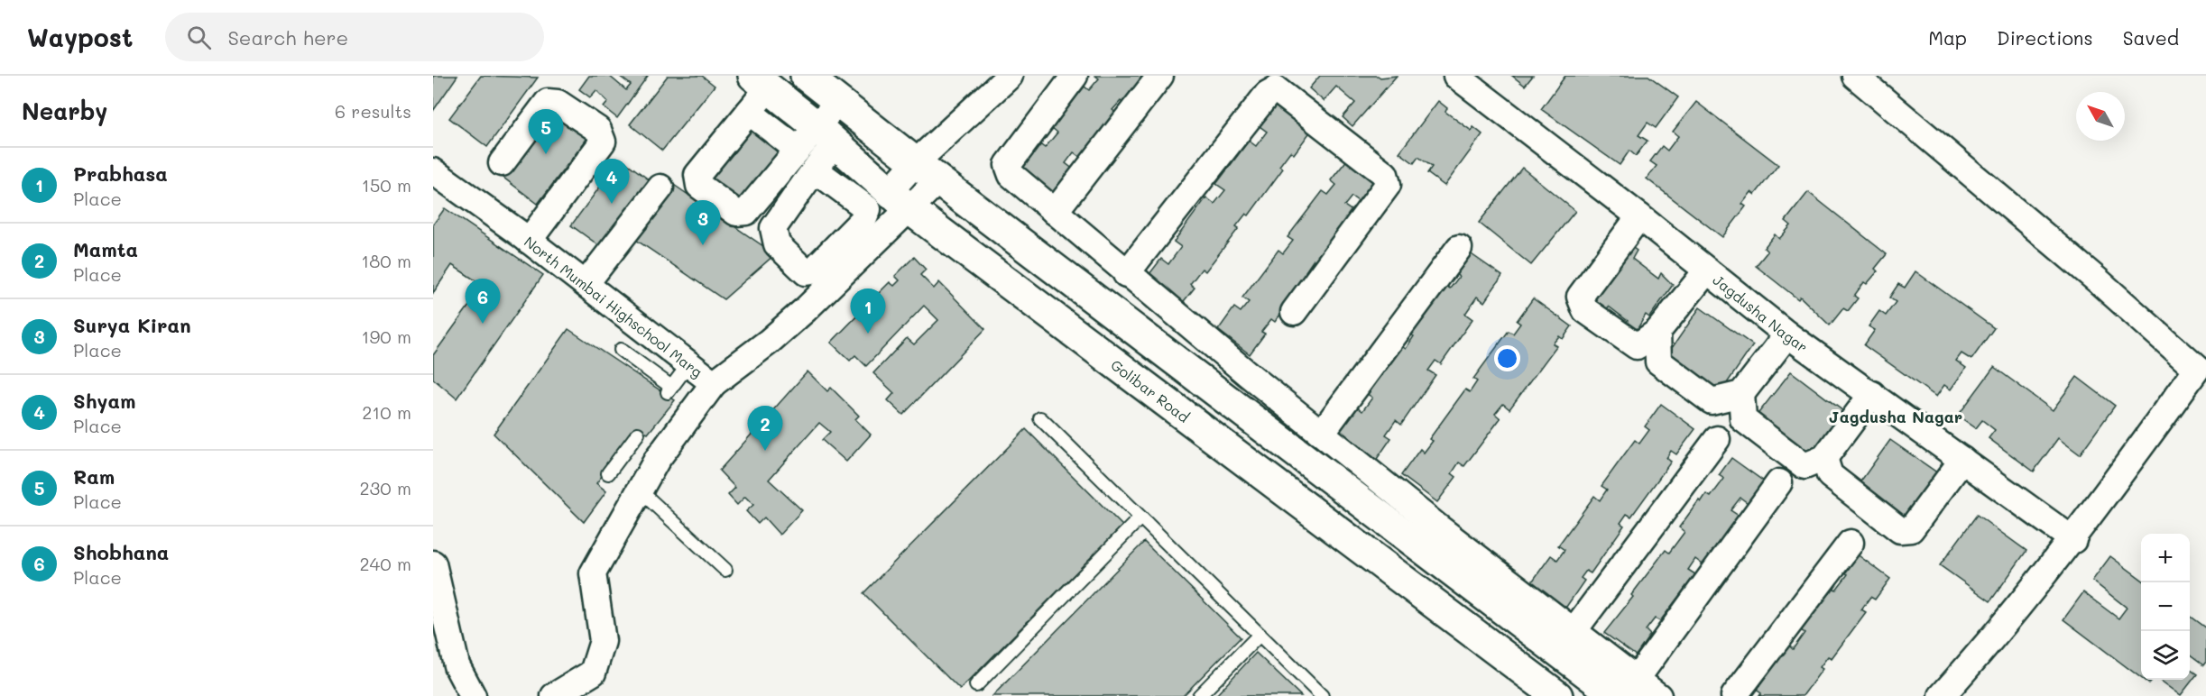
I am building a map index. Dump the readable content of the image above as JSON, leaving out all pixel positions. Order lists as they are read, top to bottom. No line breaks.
{"streets":{"street":["North Mumbai Highschool Marg","Jagdusha Nagar","Golibar Road"]},"crossings":[["North Mumbai Highschool Marg","Golibar Road"]],"districts":["Jagdusha Nagar"],"north":"top left","page":{"header":"Waypost","search":"Search here","nav":["Map","Directions","Saved"],"heading":["Nearby","6 results"],"pins":["5","4","3","6","1","2"],"list":[{"mark":"1","name":"Prabhasa","note":"Place","value":"150 m"},{"mark":"2","name":"Mamta","note":"Place","value":"180 m"},{"mark":"3","name":"Surya Kiran","note":"Place","value":"190 m"},{"mark":"4","name":"Shyam","note":"Place","value":"210 m"},{"mark":"5","name":"Ram","note":"Place","value":"230 m"},{"mark":"6","name":"Shobhana","note":"Place","value":"240 m"}],"map_buttons":["+","−"]}}
